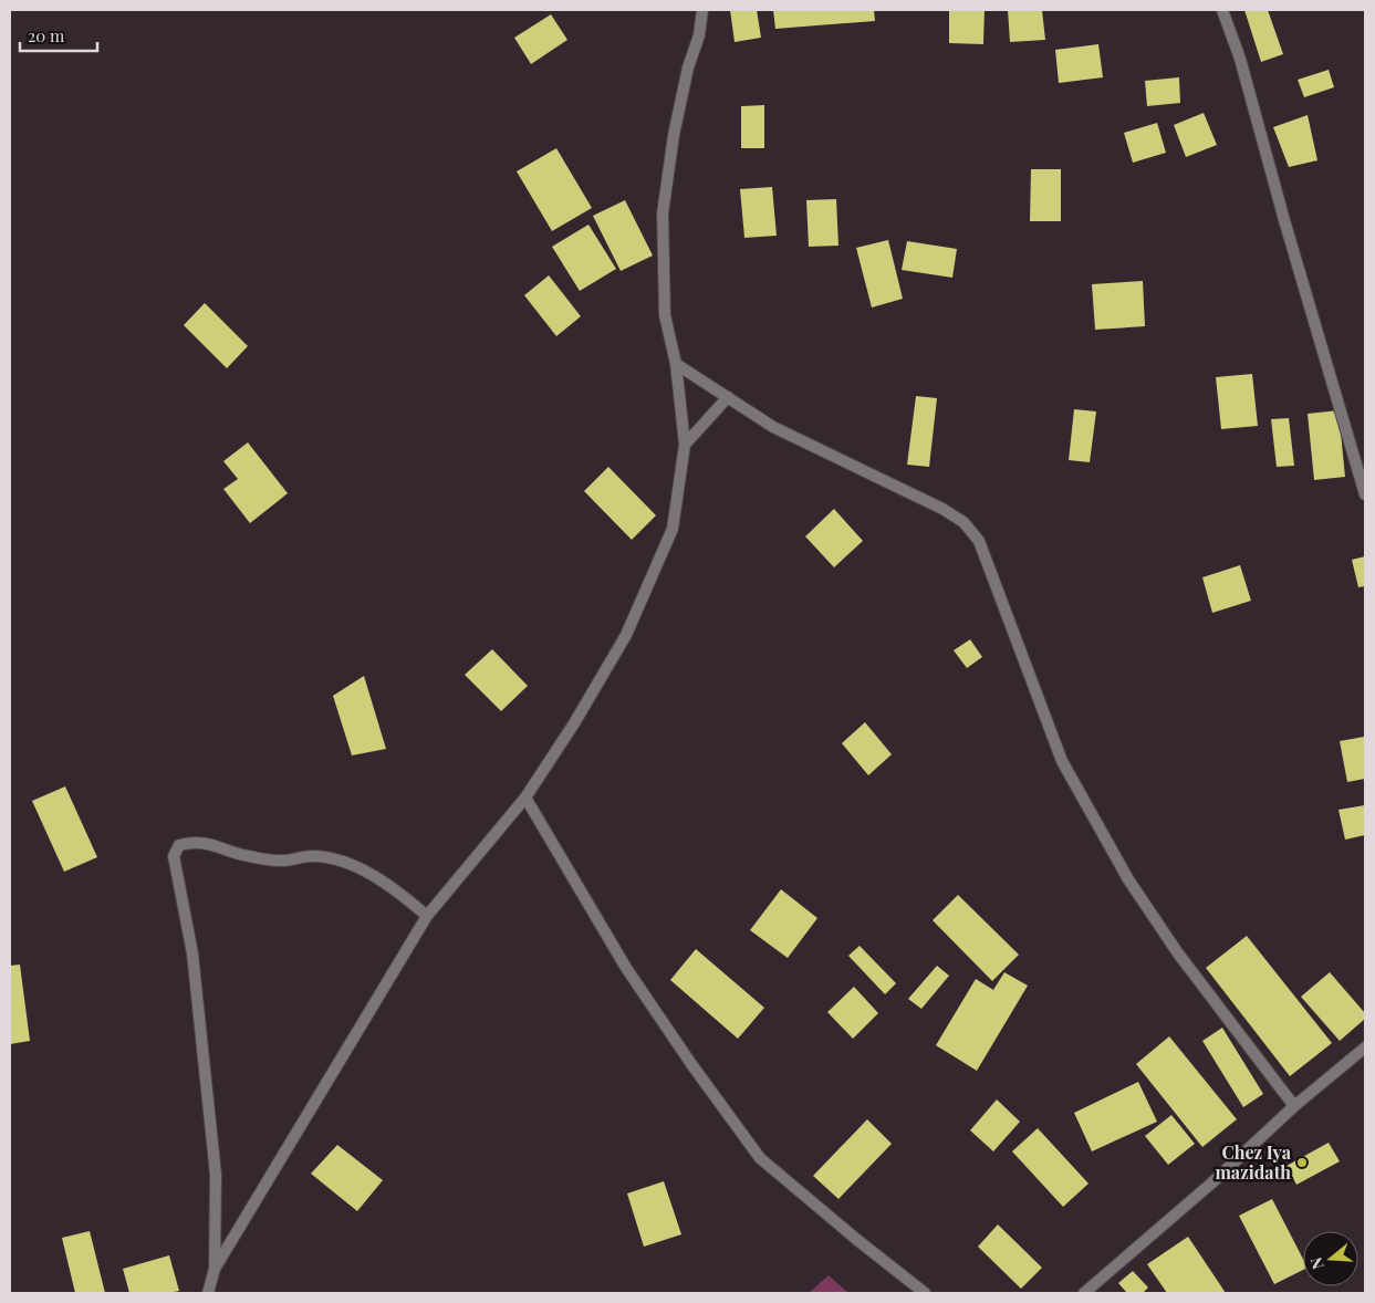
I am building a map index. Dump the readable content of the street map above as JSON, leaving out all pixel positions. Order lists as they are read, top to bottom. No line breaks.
{"places":["Chez Iya mazidath"],"scale_bar":"20 m","north":"left"}
